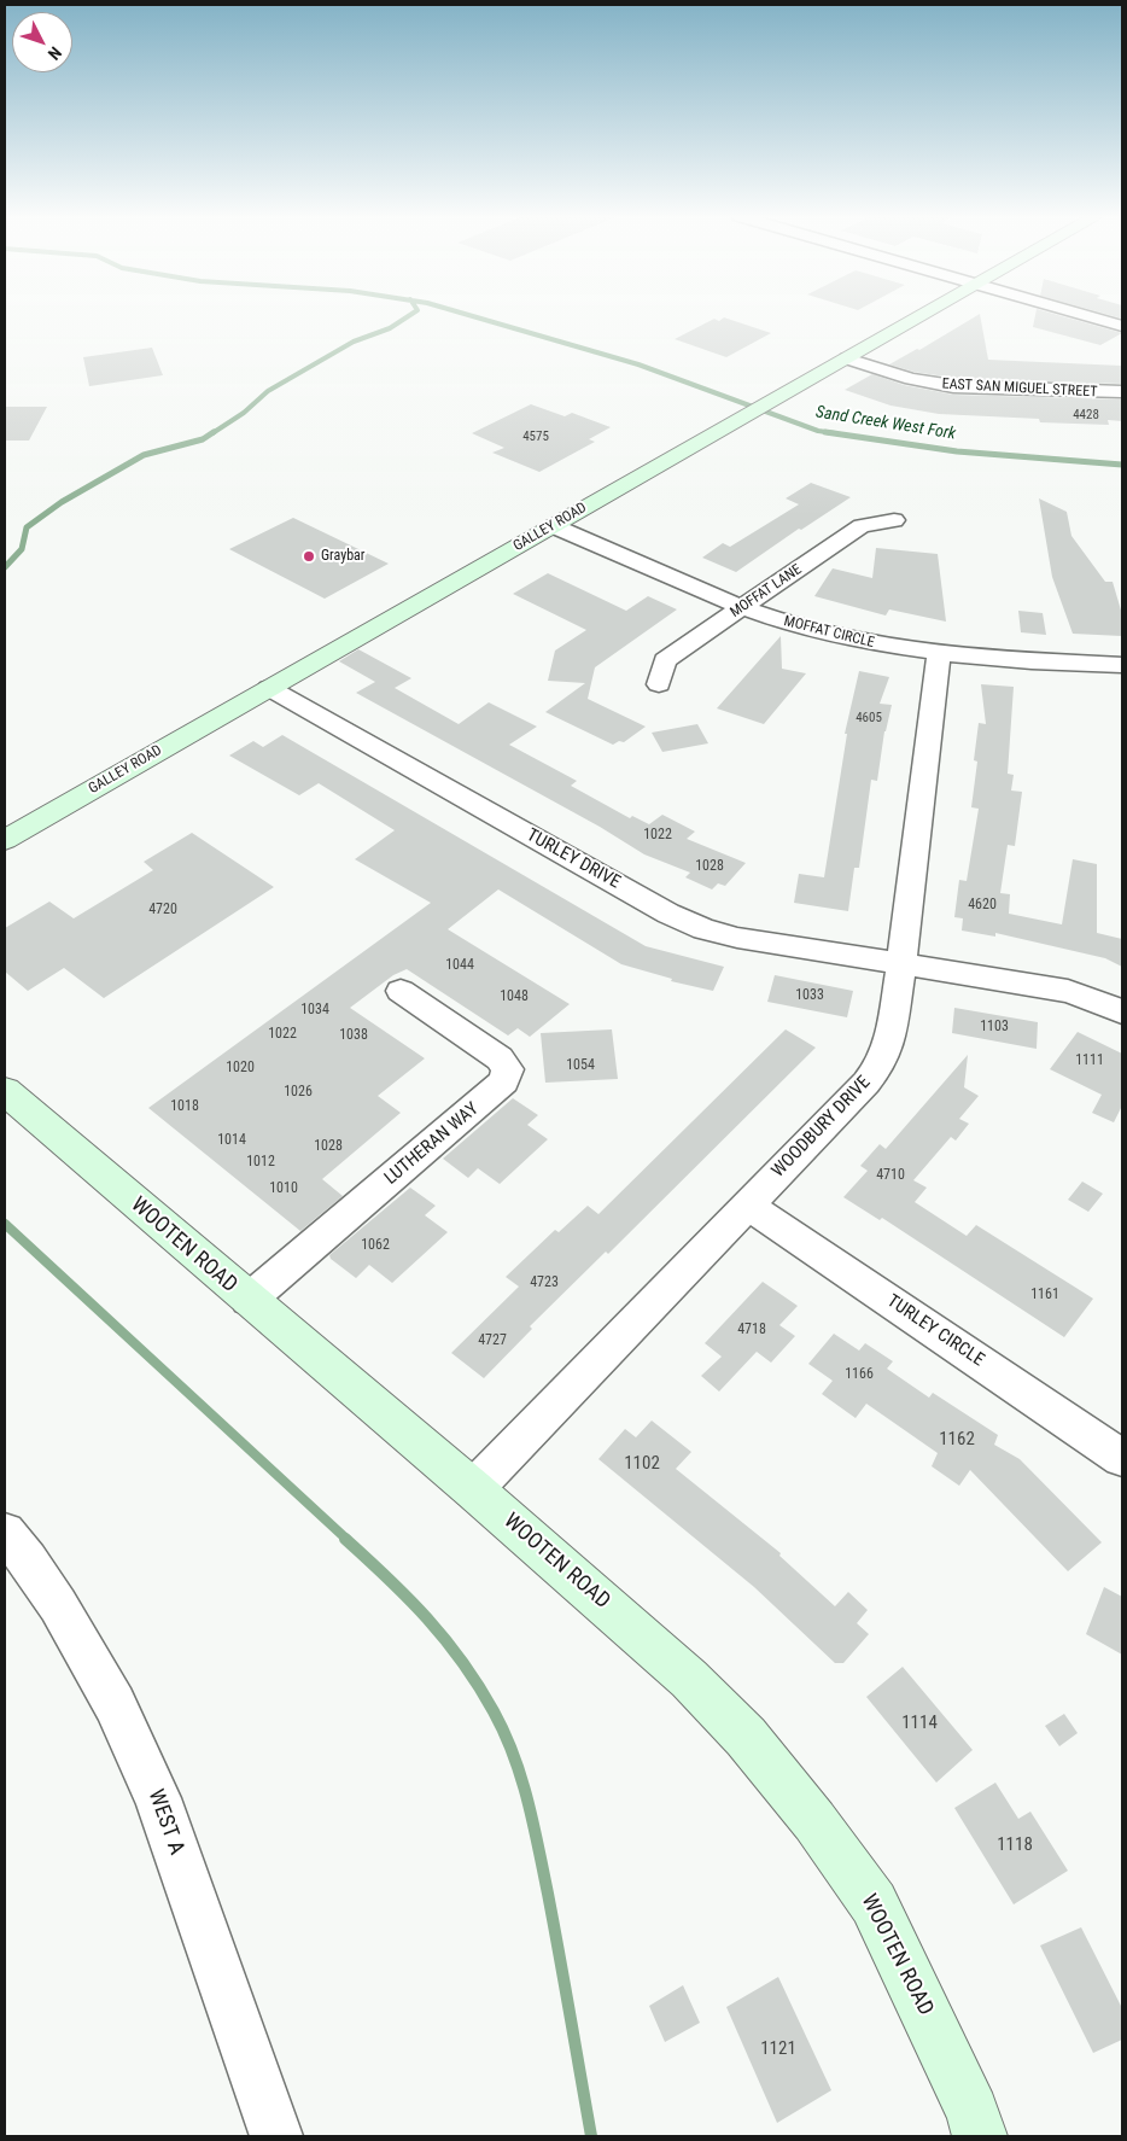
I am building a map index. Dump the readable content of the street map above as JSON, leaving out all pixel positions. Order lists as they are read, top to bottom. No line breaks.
{"streets":{"main road":["GALLEY ROAD","WOOTEN ROAD"],"street":["EAST SAN MIGUEL STREET","MOFFAT LANE","MOFFAT CIRCLE","TURLEY DRIVE","WOODBURY DRIVE","LUTHERAN WAY","TURLEY CIRCLE","WEST A"]},"crossings":[["EAST SAN MIGUEL STREET","GALLEY ROAD"],["GALLEY ROAD","MOFFAT CIRCLE"],["GALLEY ROAD","TURLEY DRIVE"],["MOFFAT LANE","MOFFAT CIRCLE"],["MOFFAT CIRCLE","WOODBURY DRIVE"],["TURLEY DRIVE","WOODBURY DRIVE"],["WOODBURY DRIVE","WOOTEN ROAD"],["WOODBURY DRIVE","TURLEY CIRCLE"],["LUTHERAN WAY","WOOTEN ROAD"]],"water":["Sand Creek West Fork"],"places":["Graybar"],"house_numbers":["4428","4575","4605","1022","1028","4620","4720","1044","1033","1048","1034","1103","1022","1038","1111","1054","1020","1026","1018","1014","1028","1012","4710","1010","1062","4723","1161","4718","4727","1166","1162","1102","1114","1118","1121"],"north":"bottom right"}
